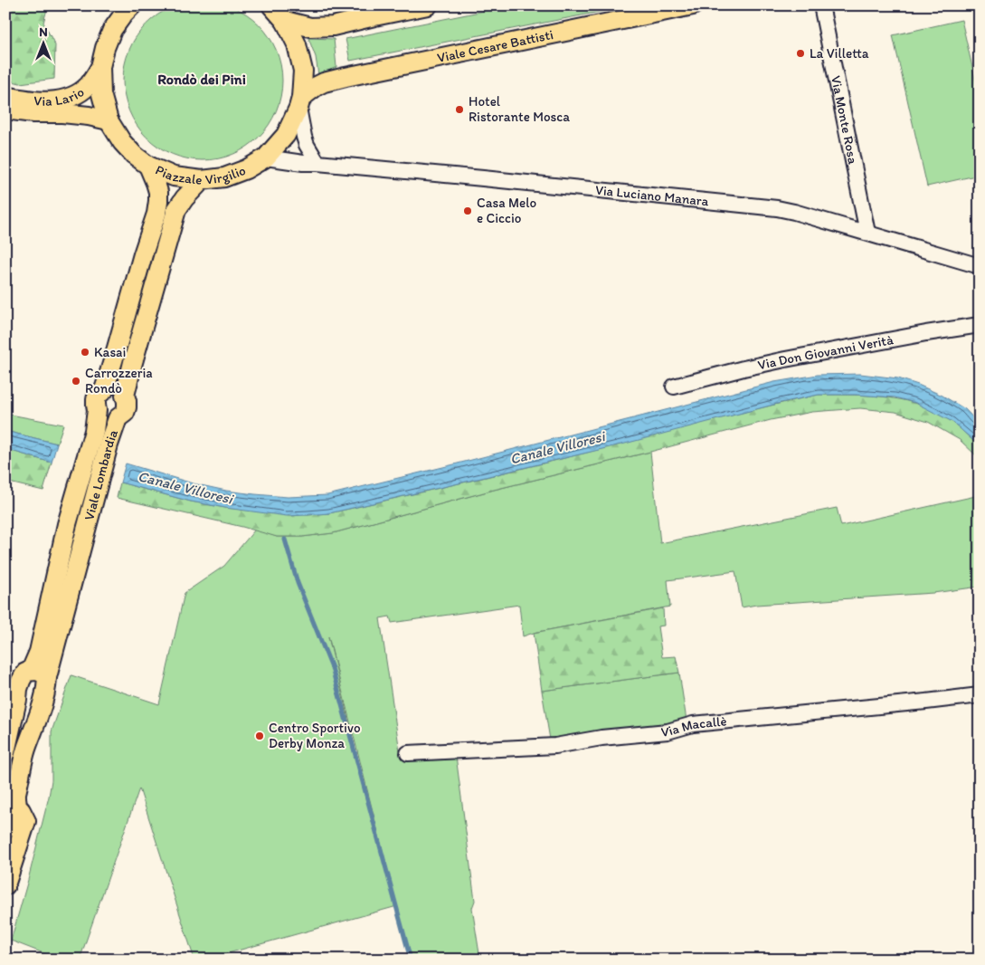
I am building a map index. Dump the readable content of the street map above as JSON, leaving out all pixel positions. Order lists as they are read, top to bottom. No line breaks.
{"streets":{"main road":["Viale Cesare Battisti","Via Lario","Piazzale Virgilio","Viale Lombardia"],"street":["Via Monte Rosa","Via Luciano Manara","Via Don Giovanni Verità","Via Macallè"]},"crossings":[["Viale Cesare Battisti","Piazzale Virgilio"],["Via Lario","Piazzale Virgilio"],["Via Monte Rosa","Via Luciano Manara"],["Piazzale Virgilio","Via Luciano Manara"],["Piazzale Virgilio","Viale Lombardia"]],"districts":["Rondò dei Pini"],"water":["Canale Villoresi"],"places":["La Villetta","Hotel Ristorante Mosca","Casa Melo e Ciccio","Kasai","Carrozzeria Rondò","Centro Sportivo Derby Monza"],"north":"top"}
